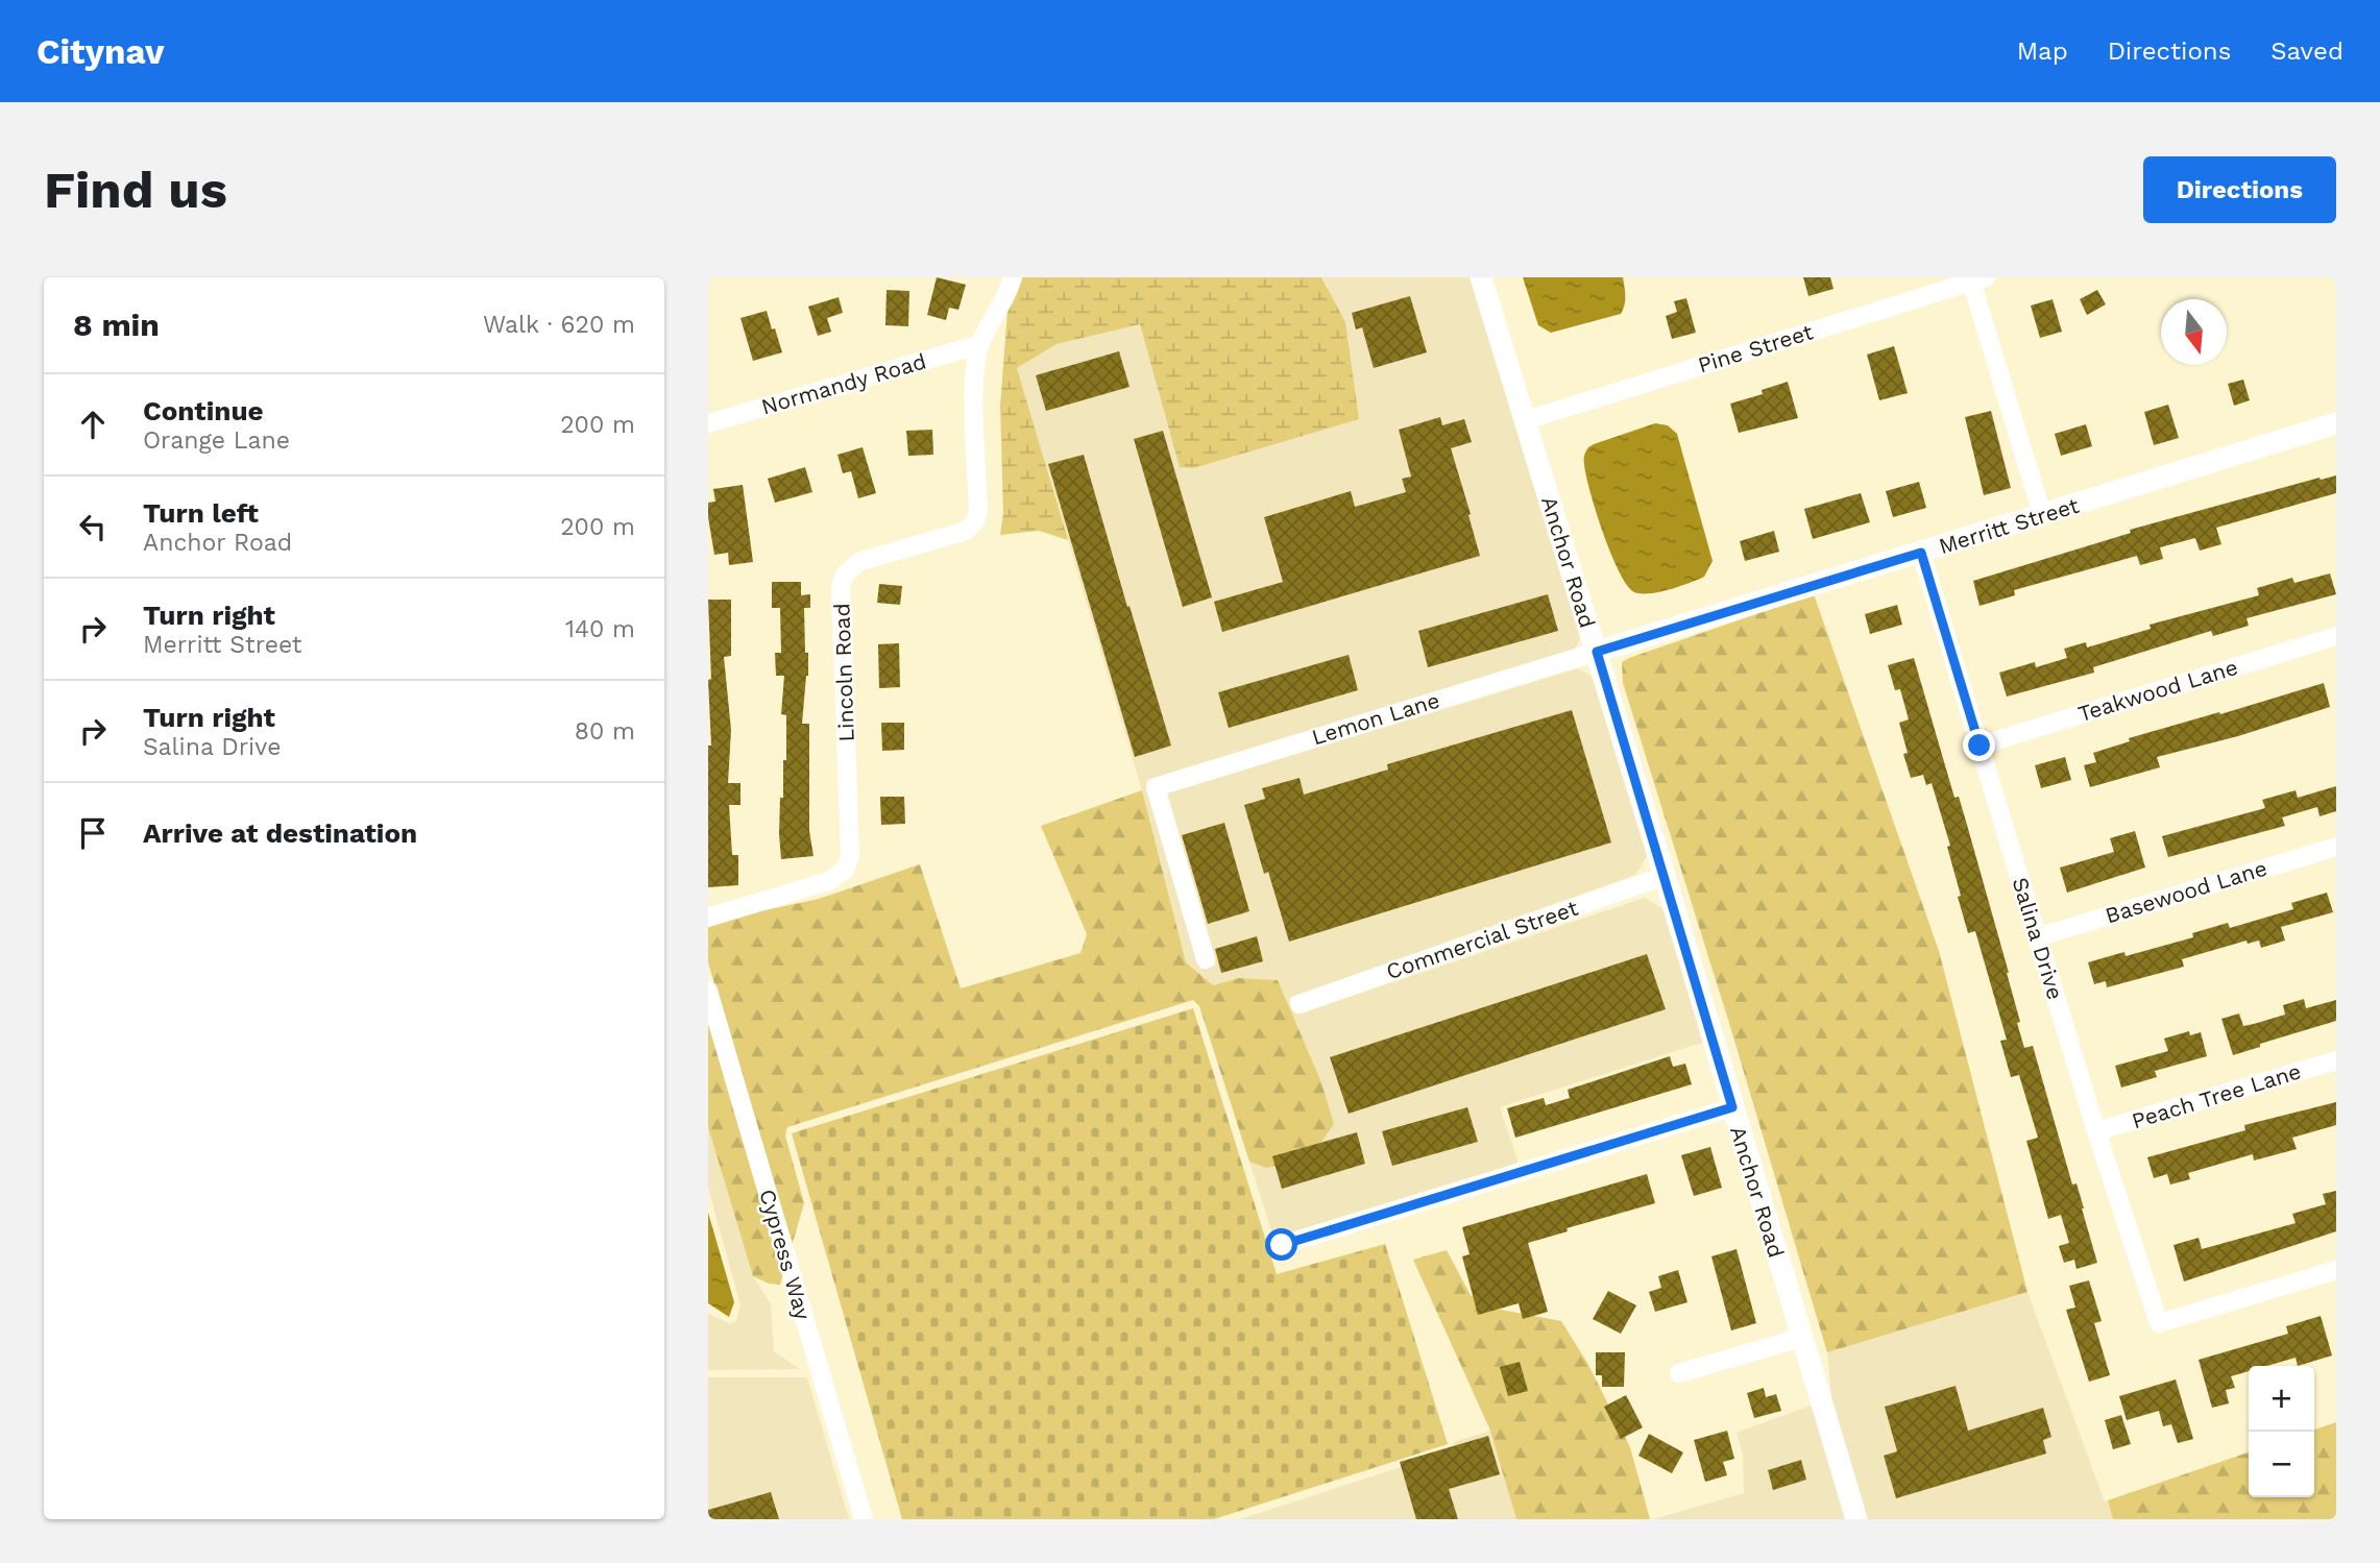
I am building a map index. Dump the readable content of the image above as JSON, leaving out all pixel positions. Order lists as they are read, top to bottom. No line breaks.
{"streets":{"street":["Pine Street","Normandy Road","Merritt Street","Anchor Road","Lincoln Road","Teakwood Lane","Lemon Lane","Basewood Lane","Salina Drive","Commercial Street","Peach Tree Lane","Cypress Way"]},"crossings":[["Pine Street","Anchor Road"],["Normandy Road","Lincoln Road"],["Merritt Street","Anchor Road"],["Merritt Street","Lemon Lane"],["Merritt Street","Salina Drive"],["Anchor Road","Lemon Lane"],["Anchor Road","Commercial Street"],["Teakwood Lane","Salina Drive"],["Basewood Lane","Salina Drive"],["Salina Drive","Peach Tree Lane"]],"north":"bottom","page":{"header":"Citynav","nav":["Map","Directions","Saved"],"buttons":"Directions","title":"Find us","heading":["8 min","Walk · 620 m"],"list":[["Continue","Orange Lane","200 m"],["Turn left","Anchor Road","200 m"],["Turn right","Merritt Street","140 m"],["Turn right","Salina Drive","80 m"],"Arrive at destination"],"map_buttons":["+","−"]}}
